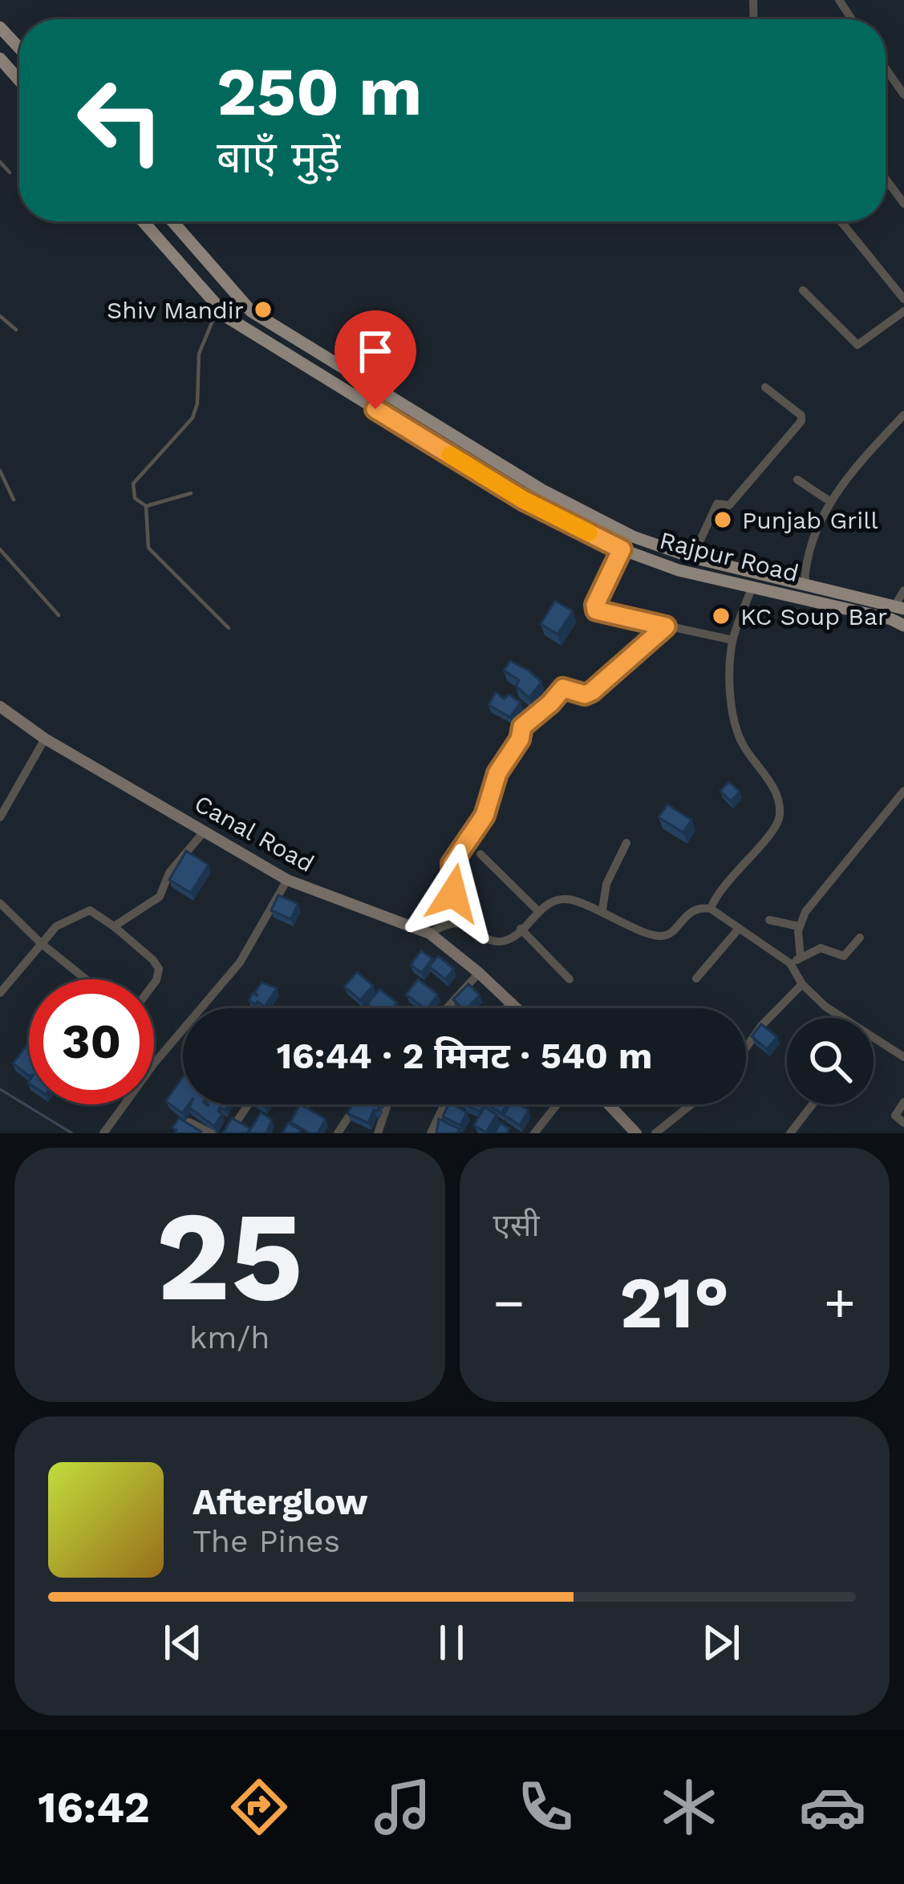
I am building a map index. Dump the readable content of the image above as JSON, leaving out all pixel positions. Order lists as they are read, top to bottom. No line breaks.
{"streets":{"main road":["Rajpur Road"],"street":["Canal Road"]},"places":["Shiv Mandir","Punjab Grill","KC Soup Bar"],"page":{"turn":["250 m","बाएँ मुड़ें"],"limit":"30","trip":"16:44 · 2 मिनट · 540 m","tile":[["25","km/h"],"एसी"],"heat":["−","21°","+"],"song":["Afterglow","The Pines"],"tabs":"16:42"}}
